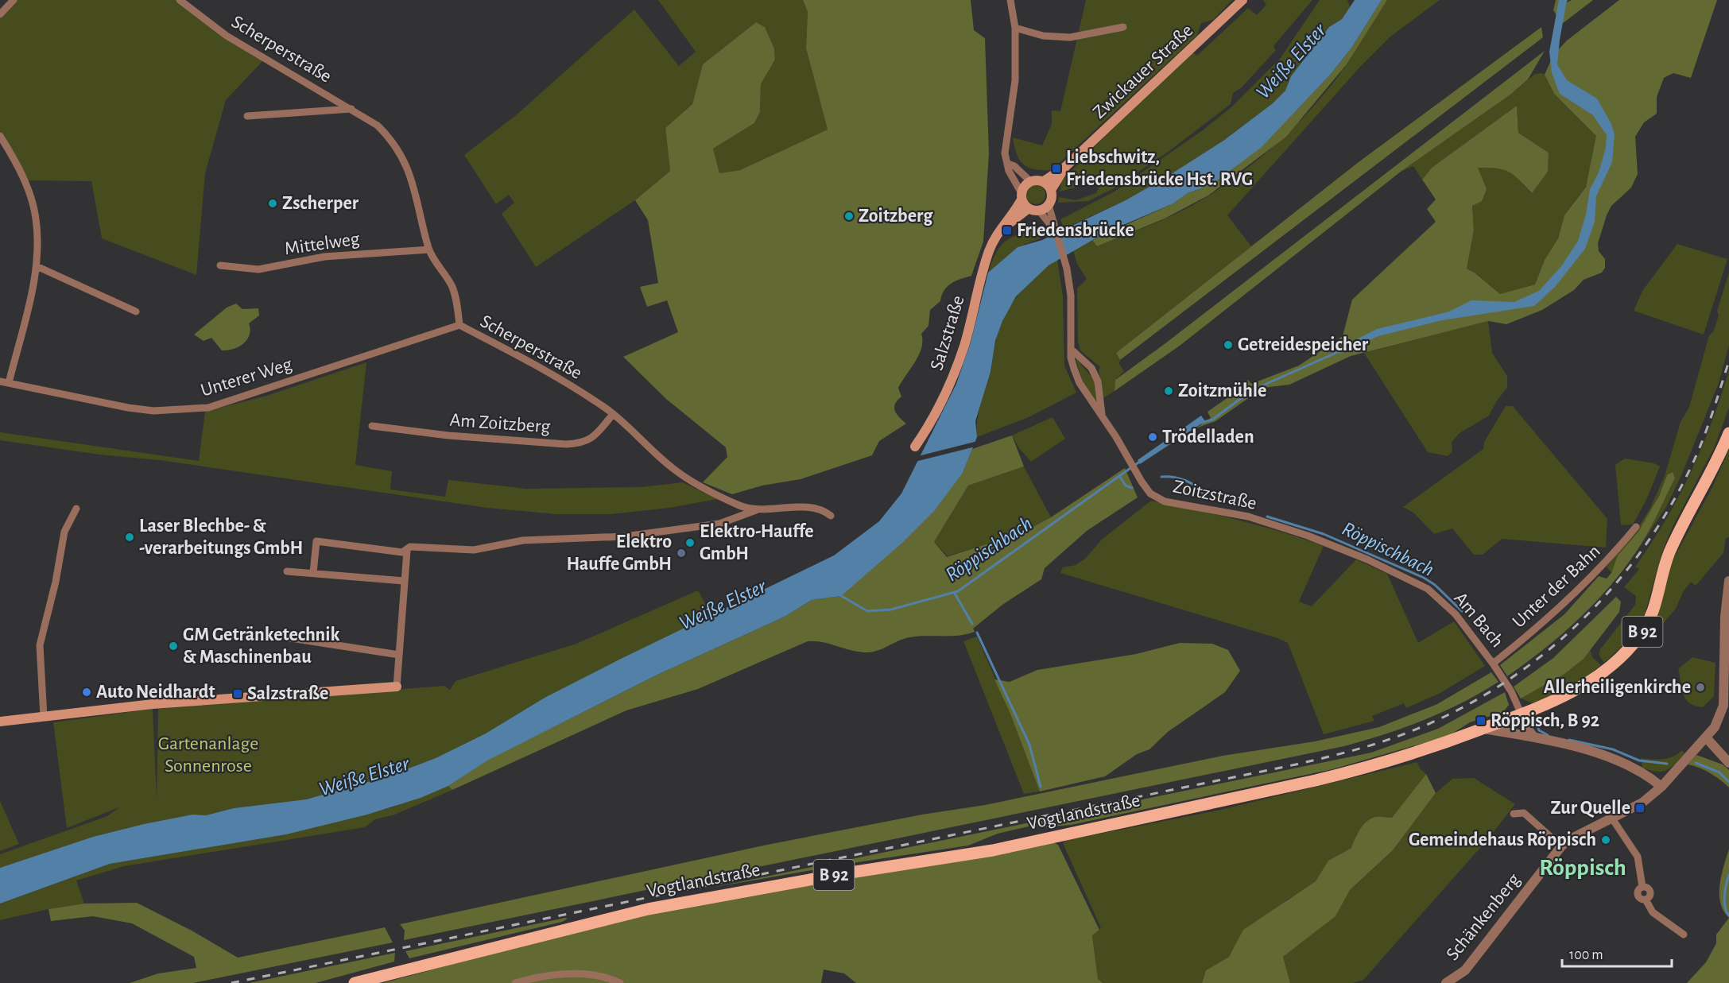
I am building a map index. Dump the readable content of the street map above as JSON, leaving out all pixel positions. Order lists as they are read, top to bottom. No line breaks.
{"streets":{"main road":["Zwickauer Straße","Salzstraße","B 92","Vogtlandstraße"],"street":["Scherperstraße","Mittelweg","Unterer Weg","Am Zoitzberg","Zoitzstraße","Unter der Bahn","Am Bach","Schänkenberg"]},"crossings":[["Scherperstraße","Mittelweg"],["Scherperstraße","Unterer Weg"],["Scherperstraße","Am Zoitzberg"],["Zwickauer Straße","Salzstraße"],["Zwickauer Straße","Zoitzstraße"],["Salzstraße","Zoitzstraße"],["Zoitzstraße","Am Bach"],["Unter der Bahn","Am Bach"],["Am Bach","Vogtlandstraße"]],"districts":["Röppisch"],"water":["Weiße Elster","Röppischbach"],"parks":["Gartenanlage Sonnenrose"],"places":{"transit":["Liebschwitz, Friedensbrücke Hst. RVG","Friedensbrücke","Salzstraße","Röppisch, B 92","Zur Quelle"],"other":["Zscherper","Zoitzberg","Getreidespeicher","Zoitzmühle","Trödelladen","Laser Blechbe- & -verarbeitungs GmbH","Elektro-Hauffe GmbH","Elektro Hauffe GmbH","GM Getränketechnik & Maschinenbau","Allerheiligenkirche","Auto Neidhardt","Gemeindehaus Röppisch"]},"scale_bar":"100 m"}
